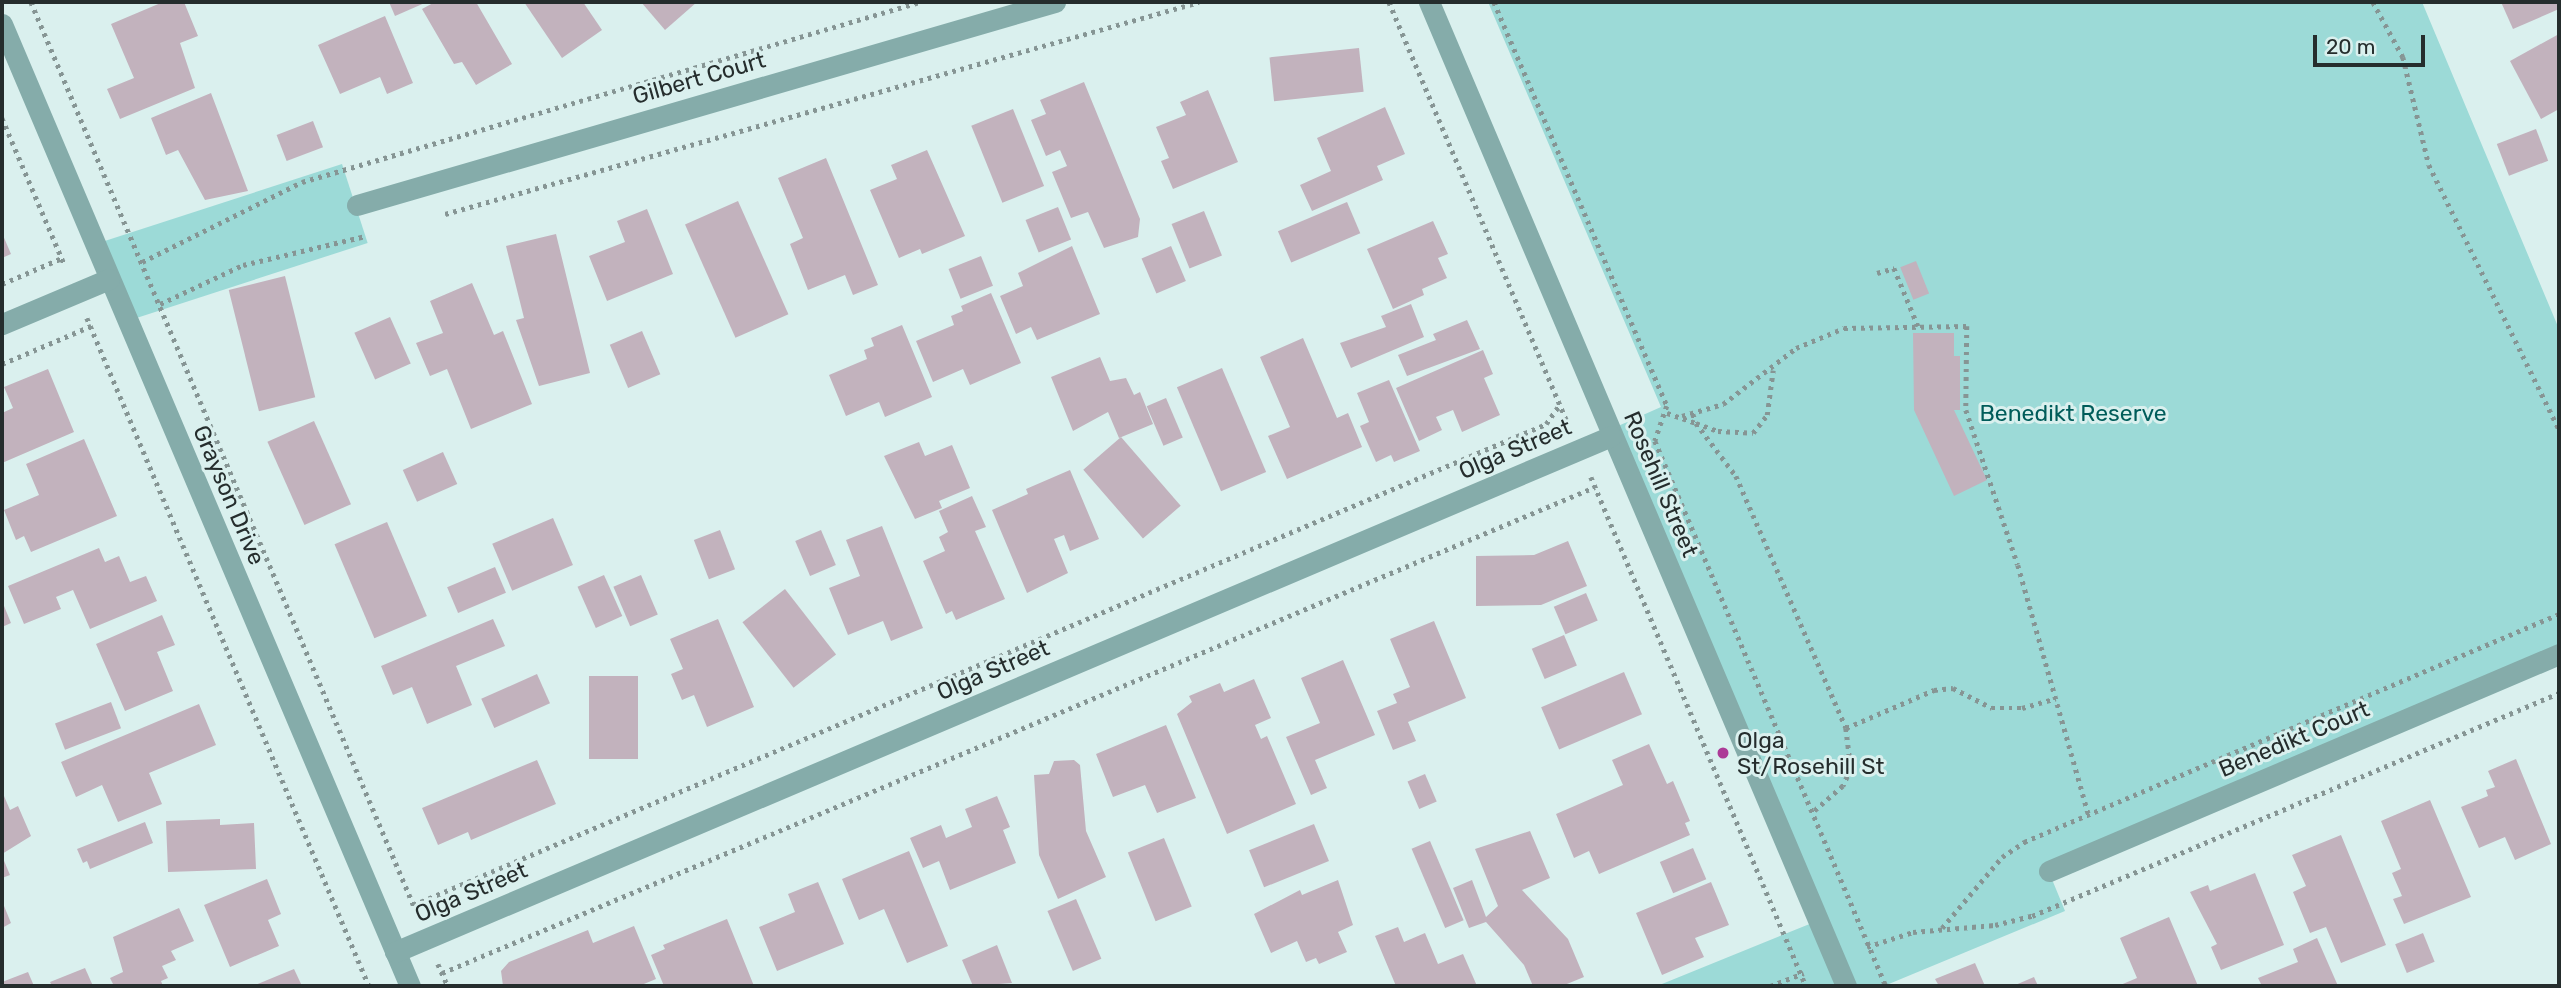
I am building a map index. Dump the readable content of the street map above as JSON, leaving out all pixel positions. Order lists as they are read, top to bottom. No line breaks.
{"streets":{"street":["Gilbert Court","Olga Street","Rosehill Street","Grayson Drive","Benedikt Court"]},"crossings":[["Olga Street","Rosehill Street"],["Olga Street","Grayson Drive"]],"parks":["Benedikt Reserve"],"places":["Olga St/Rosehill St"],"scale_bar":"20 m"}
